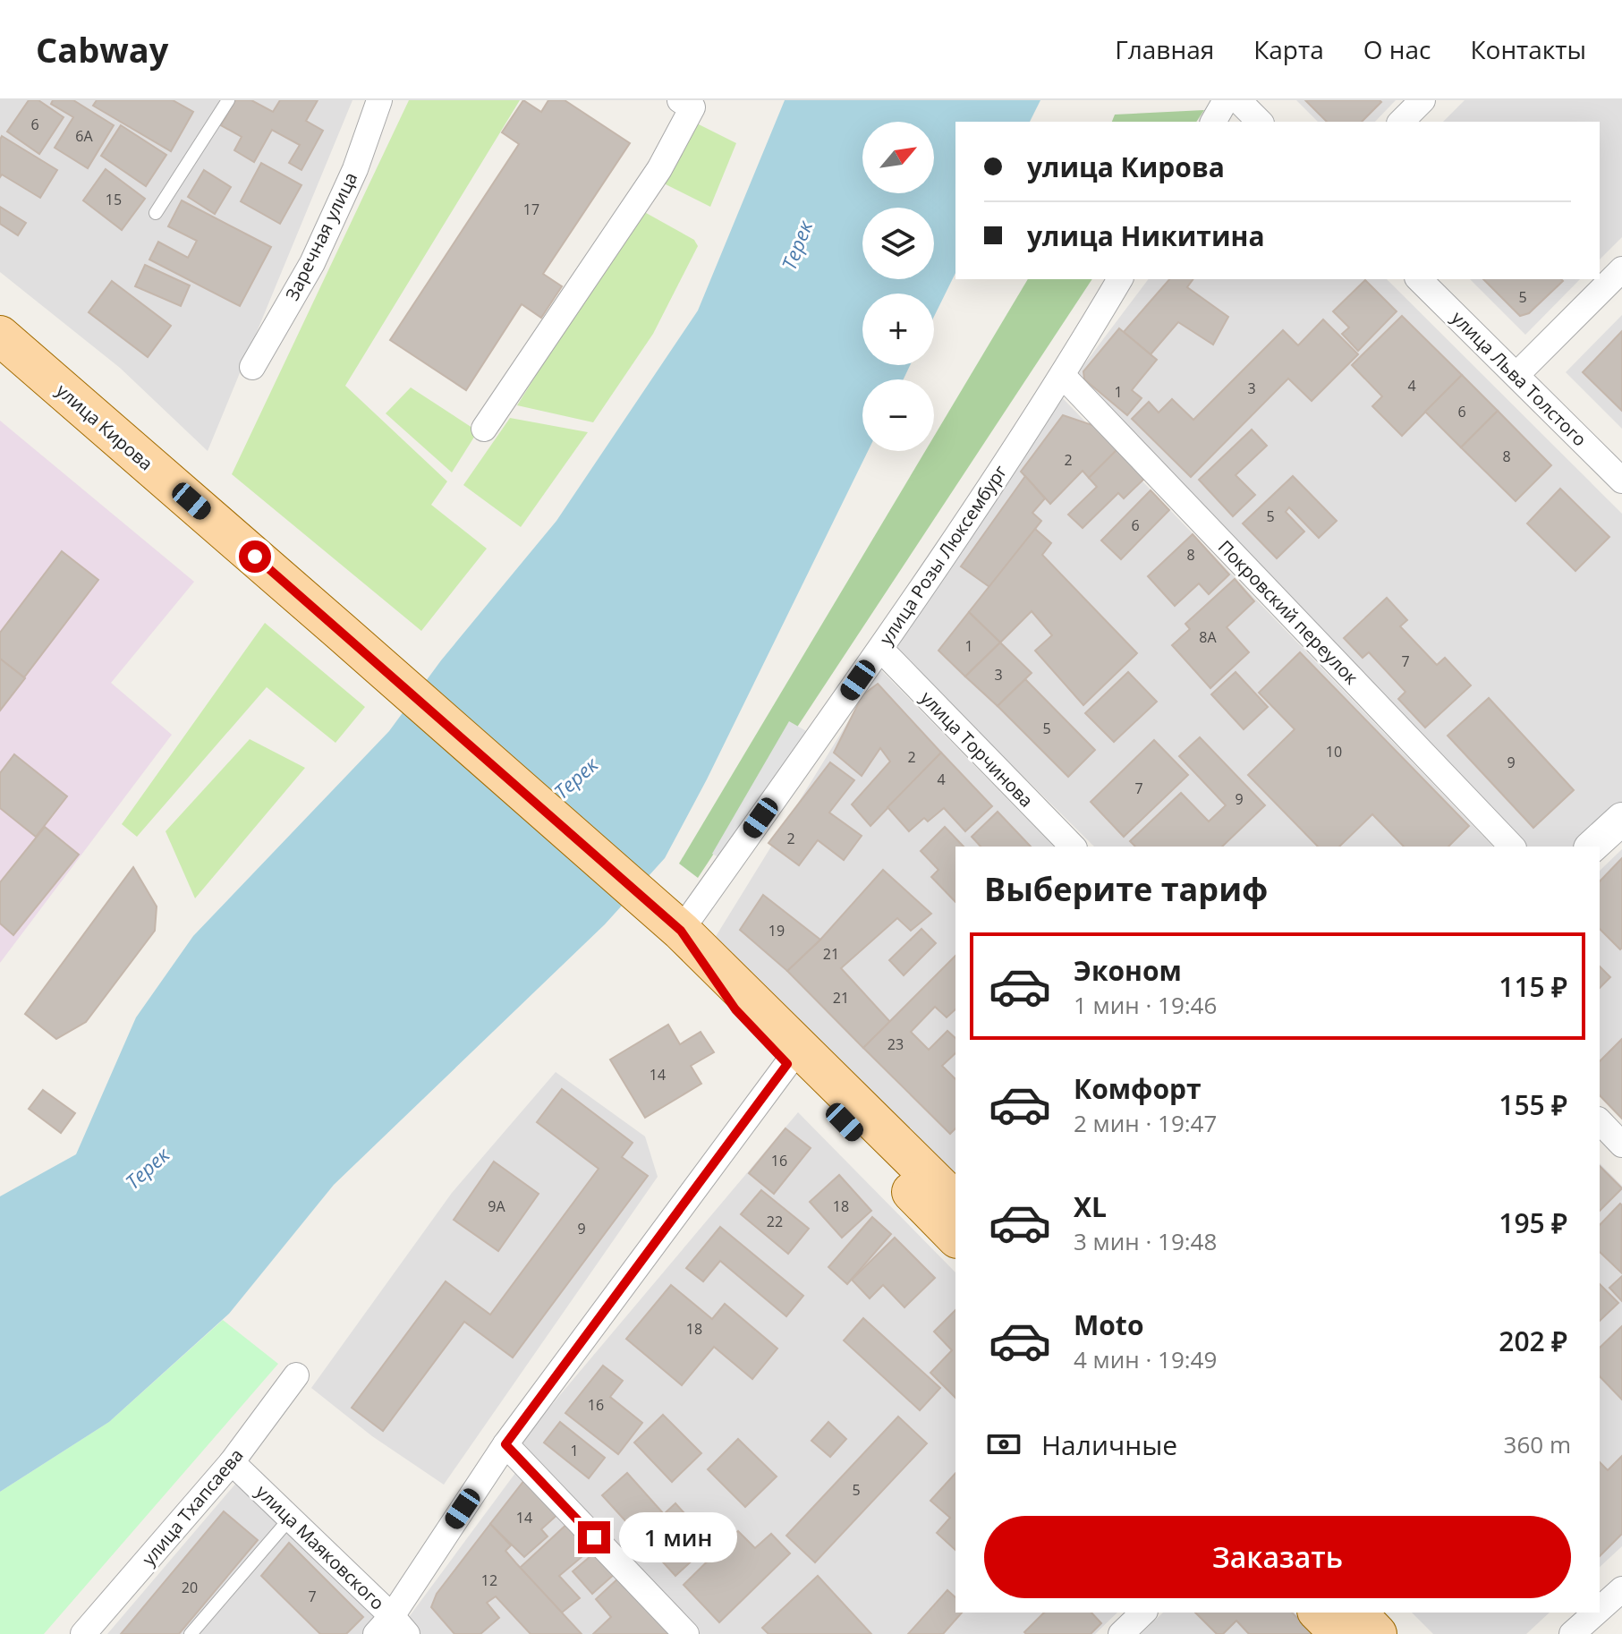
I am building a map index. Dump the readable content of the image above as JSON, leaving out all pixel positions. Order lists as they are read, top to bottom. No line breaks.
{"streets":{"main road":["улица Кирова"],"street":["Заречная улица","улица Льва Толстого","улица Розы Люксембург","Покровский переулок","улица Торчинова","улица Тхапсаева","улица Маяковского"]},"crossings":[["улица Кирова","улица Розы Люксембург"],["улица Розы Люксембург","Покровский переулок"],["улица Розы Люксембург","улица Торчинова"],["улица Тхапсаева","улица Маяковского"]],"water":["Терек"],"house_numbers":["6","6А","15","17","5","4","3","1","6","8","2","5","6","8","8А","1","7","3","5","10","2","9","4","7","9","2","19","21","21","23","14","16","9А","18","22","9","18","16","1","5","14","12","20","7"],"north":"top right","page":{"header":"Cabway","nav":["Главная","Карта","О нас","Контакты"],"map_buttons":["+","−"],"banner":["улица Кирова","улица Никитина"],"heading":"Выберите тариф","list":[{"name":"Эконом","note":"1 мин · 19:46","value":"115 ₽"},{"name":"Комфорт","note":"2 мин · 19:47","value":"155 ₽"},{"name":"XL","note":"3 мин · 19:48","value":"195 ₽"},{"name":"Moto","note":"4 мин · 19:49","value":"202 ₽"}],"pay":["Наличные","360 m"],"buttons":"Заказать","bubble":"1 мин"}}
